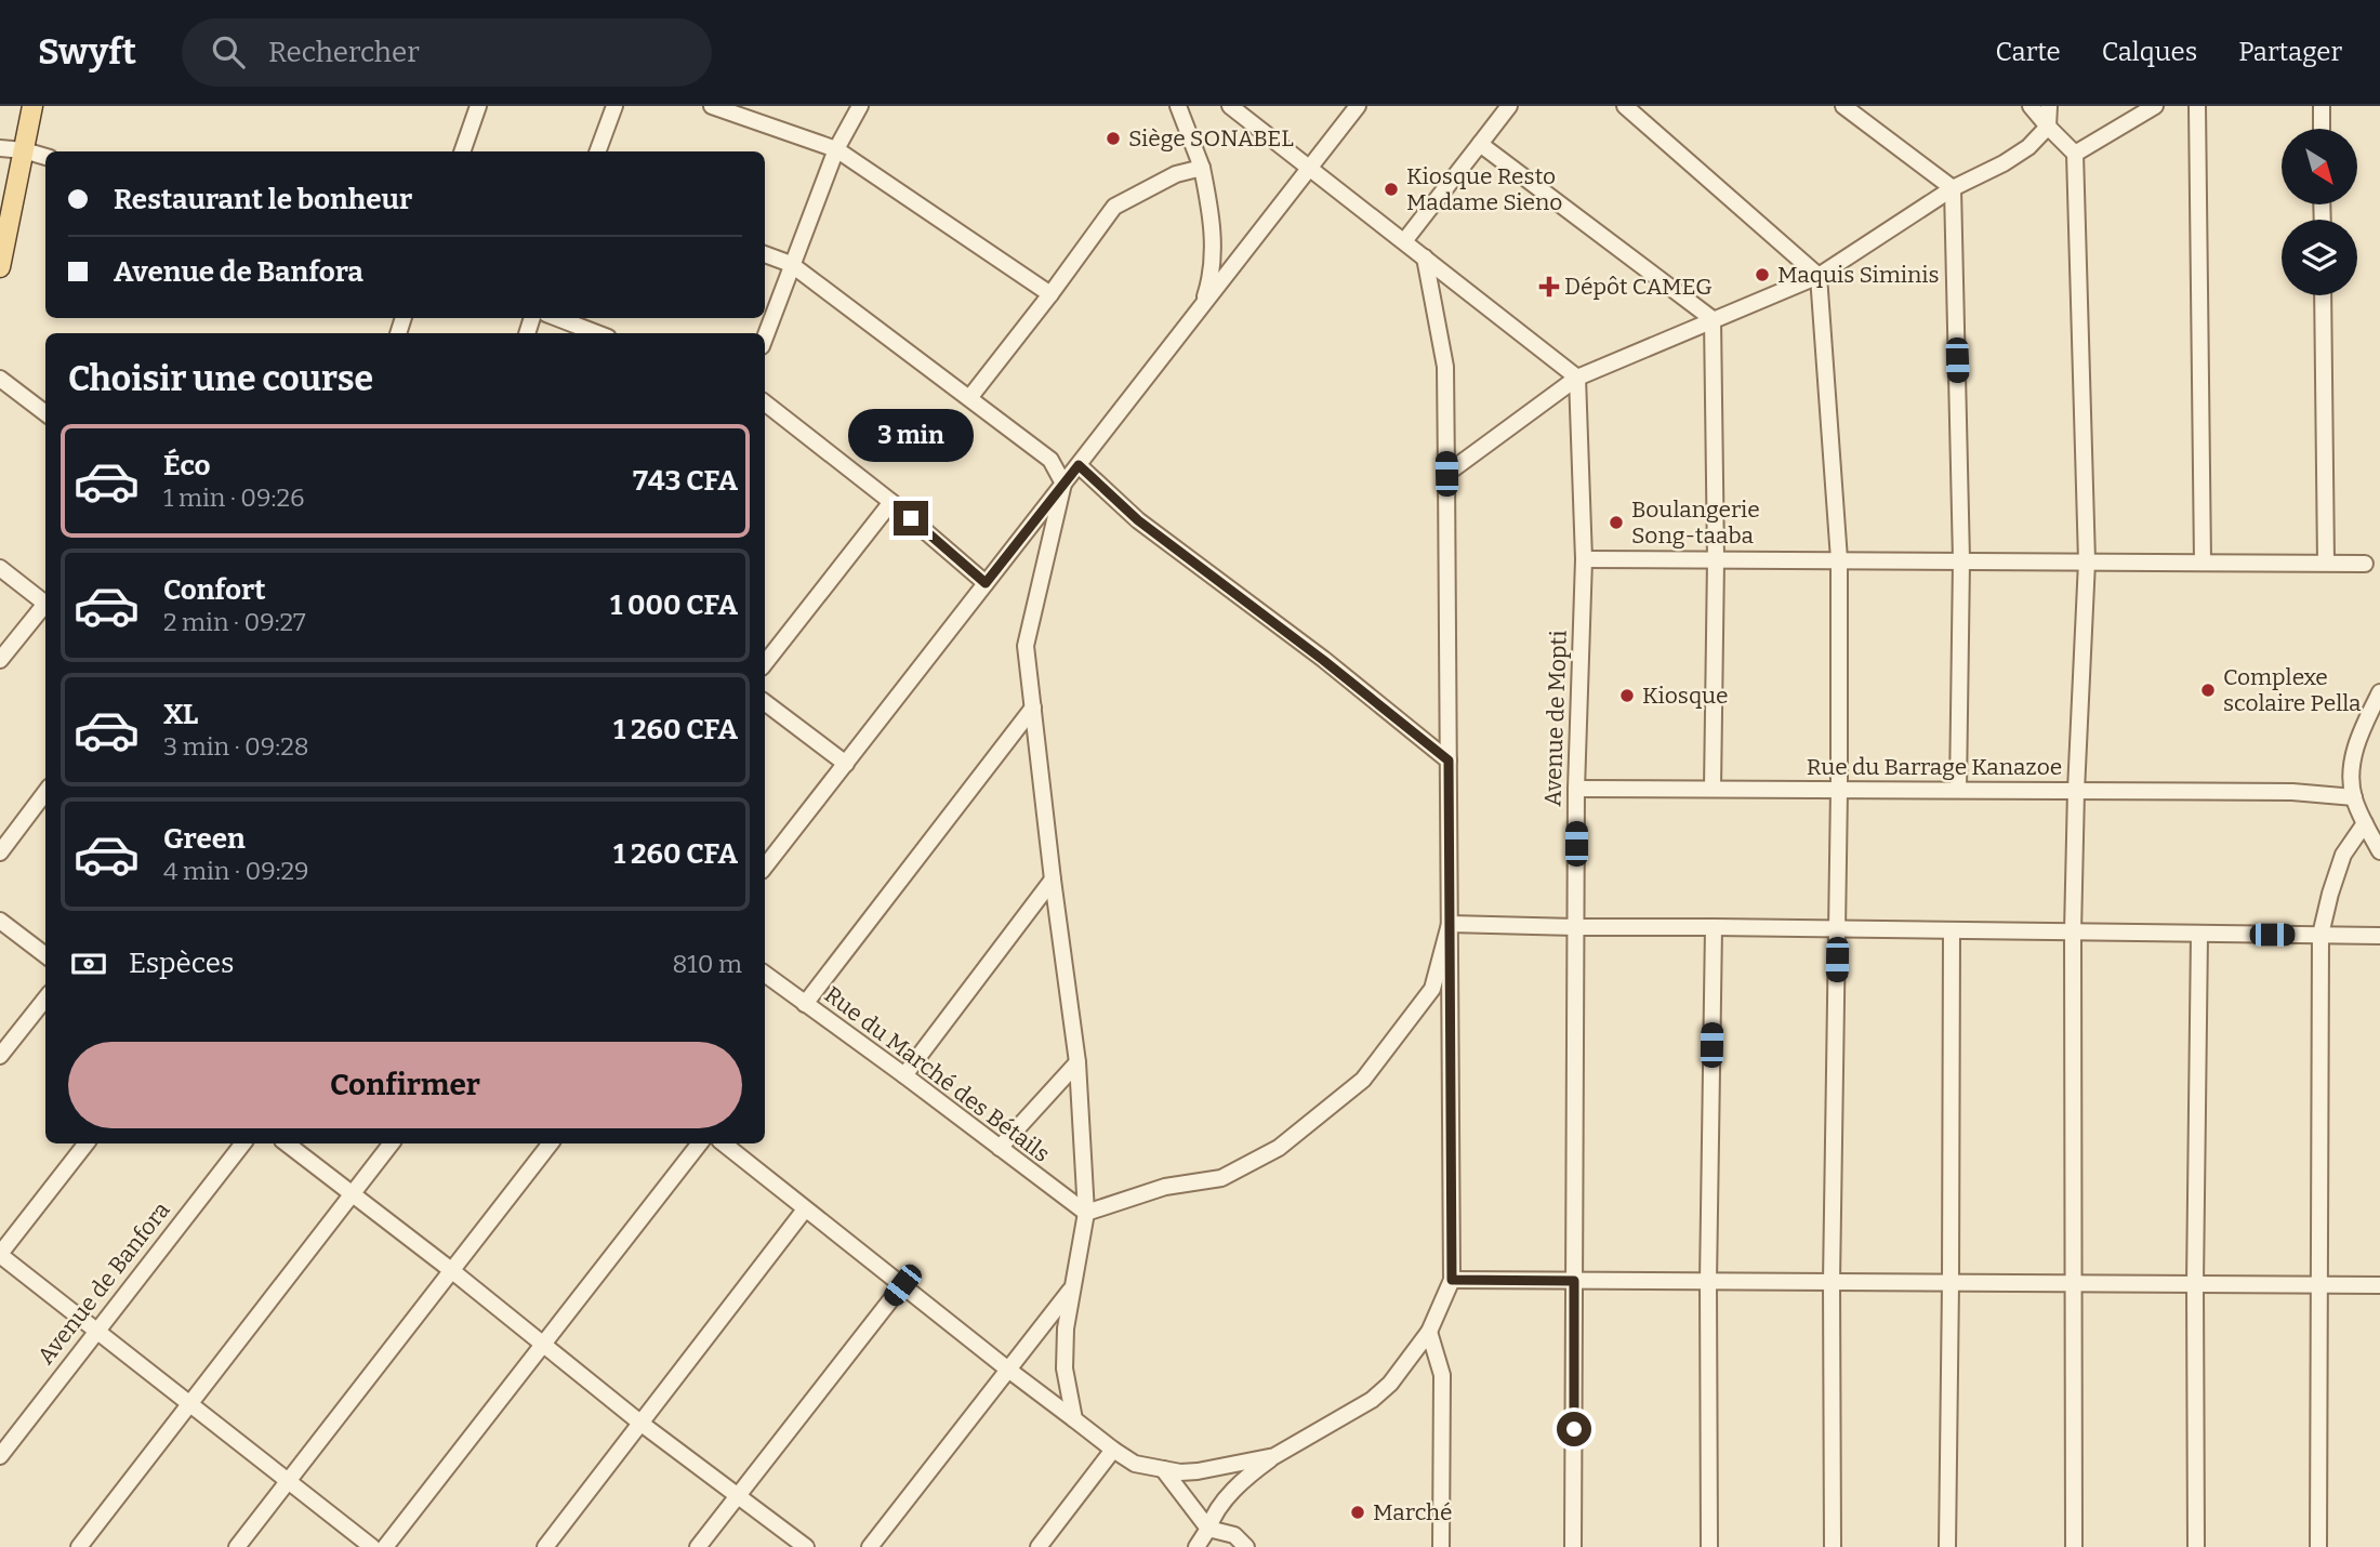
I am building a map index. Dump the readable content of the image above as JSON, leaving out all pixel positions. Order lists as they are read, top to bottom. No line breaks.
{"streets":{"street":["Avenue de Mopti","Rue du Barrage Kanazoe","Rue du Marché des Bétails","Avenue de Banfora"]},"crossings":[["Avenue de Mopti","Rue du Barrage Kanazoe"]],"places":{"other":["Siège SONABEL","Kiosque Resto Madame Sieno","Maquis Siminis","Boulangerie Song-taaba","Complexe scolaire Pella","Kiosque","Marché"],"health":["Dépôt CAMEG"]},"north":"bottom right","page":{"header":"Swyft","search":"Rechercher","nav":["Carte","Calques","Partager"],"banner":["Restaurant le bonheur","Avenue de Banfora"],"heading":"Choisir une course","bubble":"3 min","list":[{"name":"Éco","note":"1 min · 09:26","value":"743 CFA"},{"name":"Confort","note":"2 min · 09:27","value":"1 000 CFA"},{"name":"XL","note":"3 min · 09:28","value":"1 260 CFA"},{"name":"Green","note":"4 min · 09:29","value":"1 260 CFA"}],"pay":["Espèces","810 m"],"buttons":"Confirmer"}}
